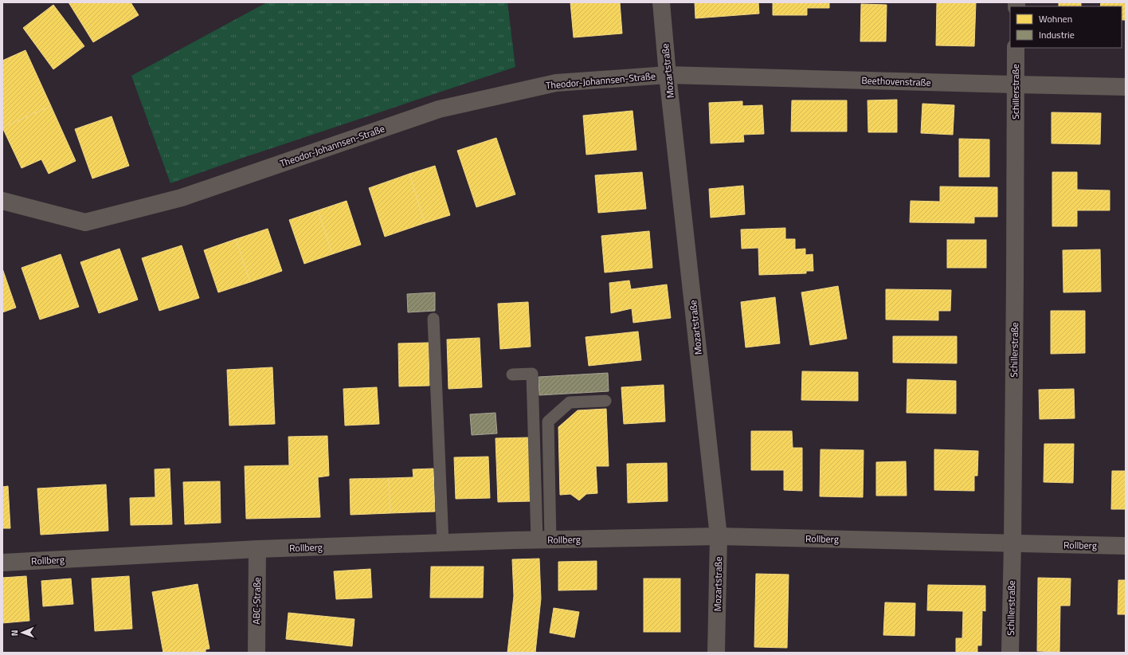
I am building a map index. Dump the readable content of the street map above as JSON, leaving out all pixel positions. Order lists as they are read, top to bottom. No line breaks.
{"streets":{"street":["Mozartstraße","Theodor-Johannsen-Straße","Beethovenstraße","Schillerstraße","Rollberg","ABC-Straße"]},"crossings":[["Mozartstraße","Theodor-Johannsen-Straße"],["Mozartstraße","Beethovenstraße"],["Mozartstraße","Rollberg"],["Theodor-Johannsen-Straße","Beethovenstraße"],["Beethovenstraße","Schillerstraße"],["Schillerstraße","Rollberg"],["Rollberg","ABC-Straße"]],"legend":["Wohnen","Industrie"],"north":"left"}
